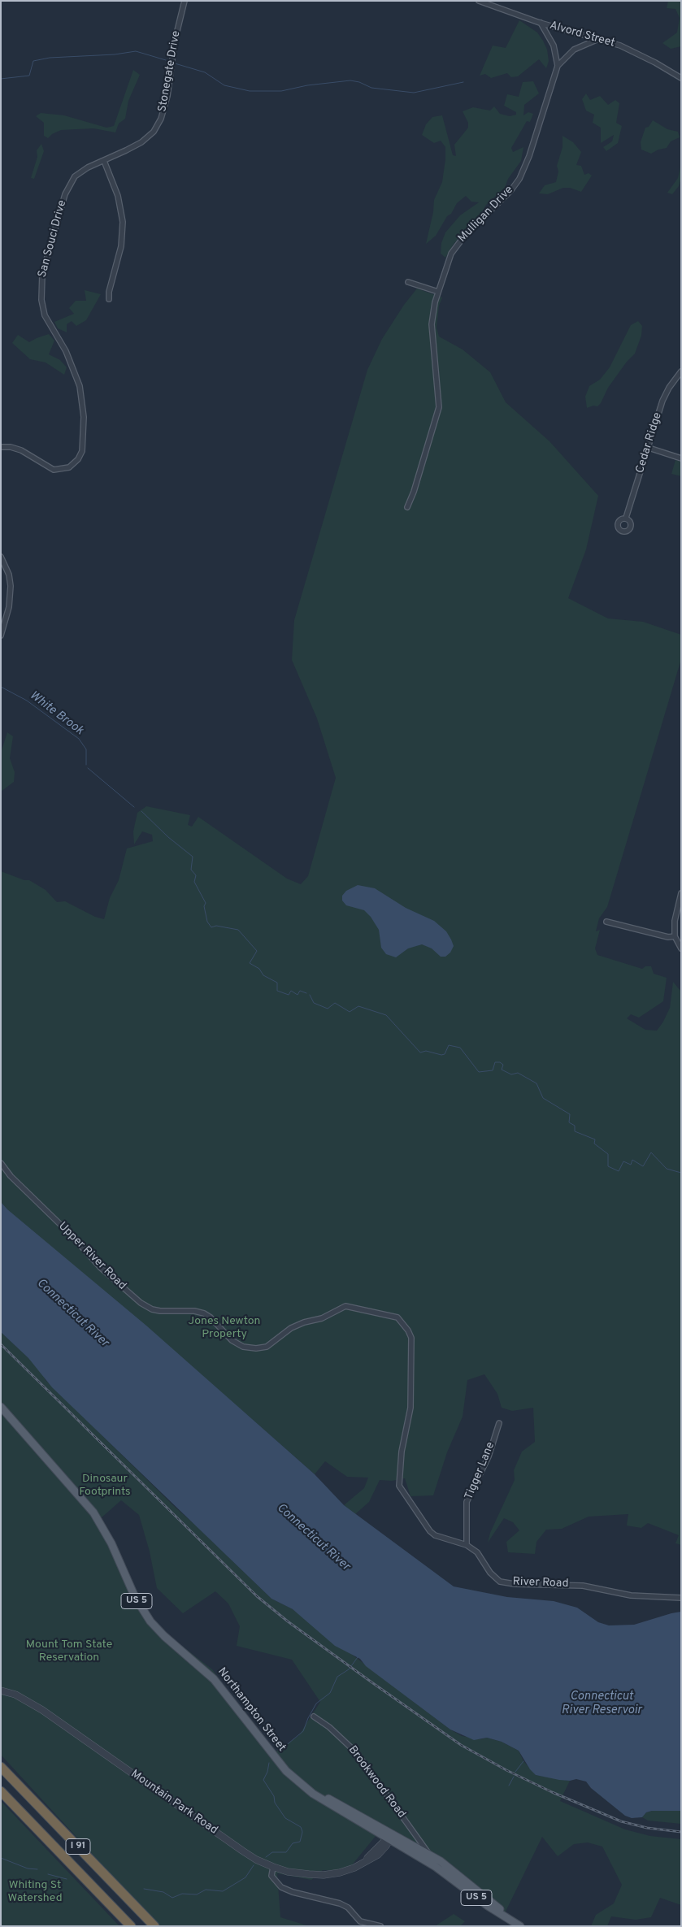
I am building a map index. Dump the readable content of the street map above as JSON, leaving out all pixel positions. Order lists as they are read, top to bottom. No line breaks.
{"streets":{"highway":["I 91"],"main road":["US 5","Northampton Street"],"street":["Alvord Street","Stonegate Drive","Mulligan Drive","San Souci Drive","Cedar Ridge","Upper River Road","Tigger Lane","River Road","Brookwood Road","Mountain Park Road"]},"crossings":[["Alvord Street","Mulligan Drive"],["Stonegate Drive","San Souci Drive"],["Upper River Road","River Road"],["Tigger Lane","River Road"],["US 5","Northampton Street"],["US 5","Brookwood Road"],["US 5","Mountain Park Road"],["Northampton Street","Mountain Park Road"]],"water":["White Brook","Connecticut River","Connecticut River Reservoir"],"parks":["Jones Newton Property","Dinosaur Footprints","Mount Tom State Reservation","Whiting St Watershed"]}
